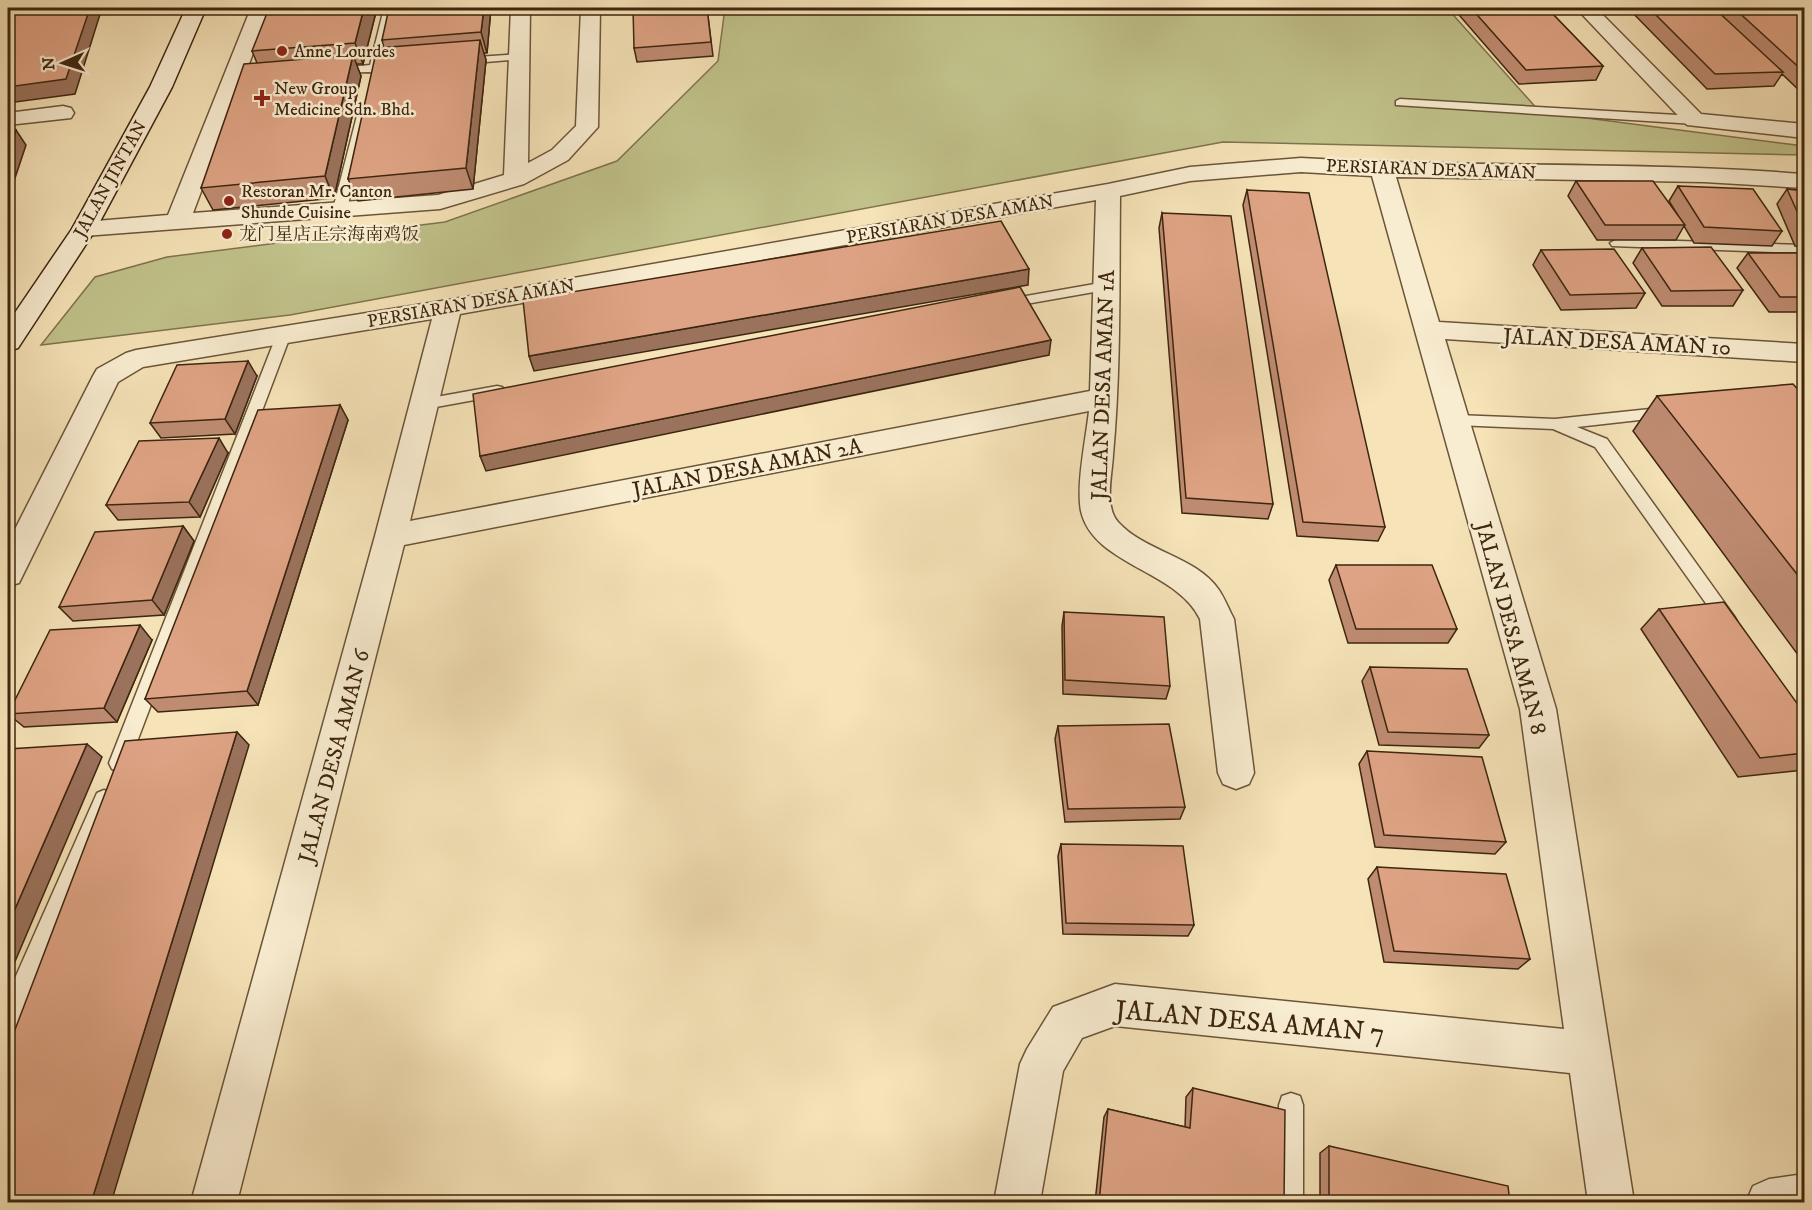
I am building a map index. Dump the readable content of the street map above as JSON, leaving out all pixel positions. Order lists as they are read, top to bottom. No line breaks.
{"streets":{"street":["PERSIARAN DESA AMAN","JALAN JINTAN","JALAN DESA AMAN 10","JALAN DESA AMAN 1A","JALAN DESA AMAN 2A","JALAN DESA AMAN 8","JALAN DESA AMAN 6","JALAN DESA AMAN 7"]},"crossings":[["PERSIARAN DESA AMAN","JALAN DESA AMAN 1A"],["PERSIARAN DESA AMAN","JALAN DESA AMAN 8"],["PERSIARAN DESA AMAN","JALAN DESA AMAN 6"],["JALAN DESA AMAN 10","JALAN DESA AMAN 8"],["JALAN DESA AMAN 1A","JALAN DESA AMAN 2A"],["JALAN DESA AMAN 2A","JALAN DESA AMAN 6"],["JALAN DESA AMAN 8","JALAN DESA AMAN 7"]],"places":{"other":["Anne Lourdes","Restoran Mr. Canton Shunde Cuisine","龙门星店正宗海南鸡饭"],"health":["New Group Medicine Sdn. Bhd."]},"north":"left"}
